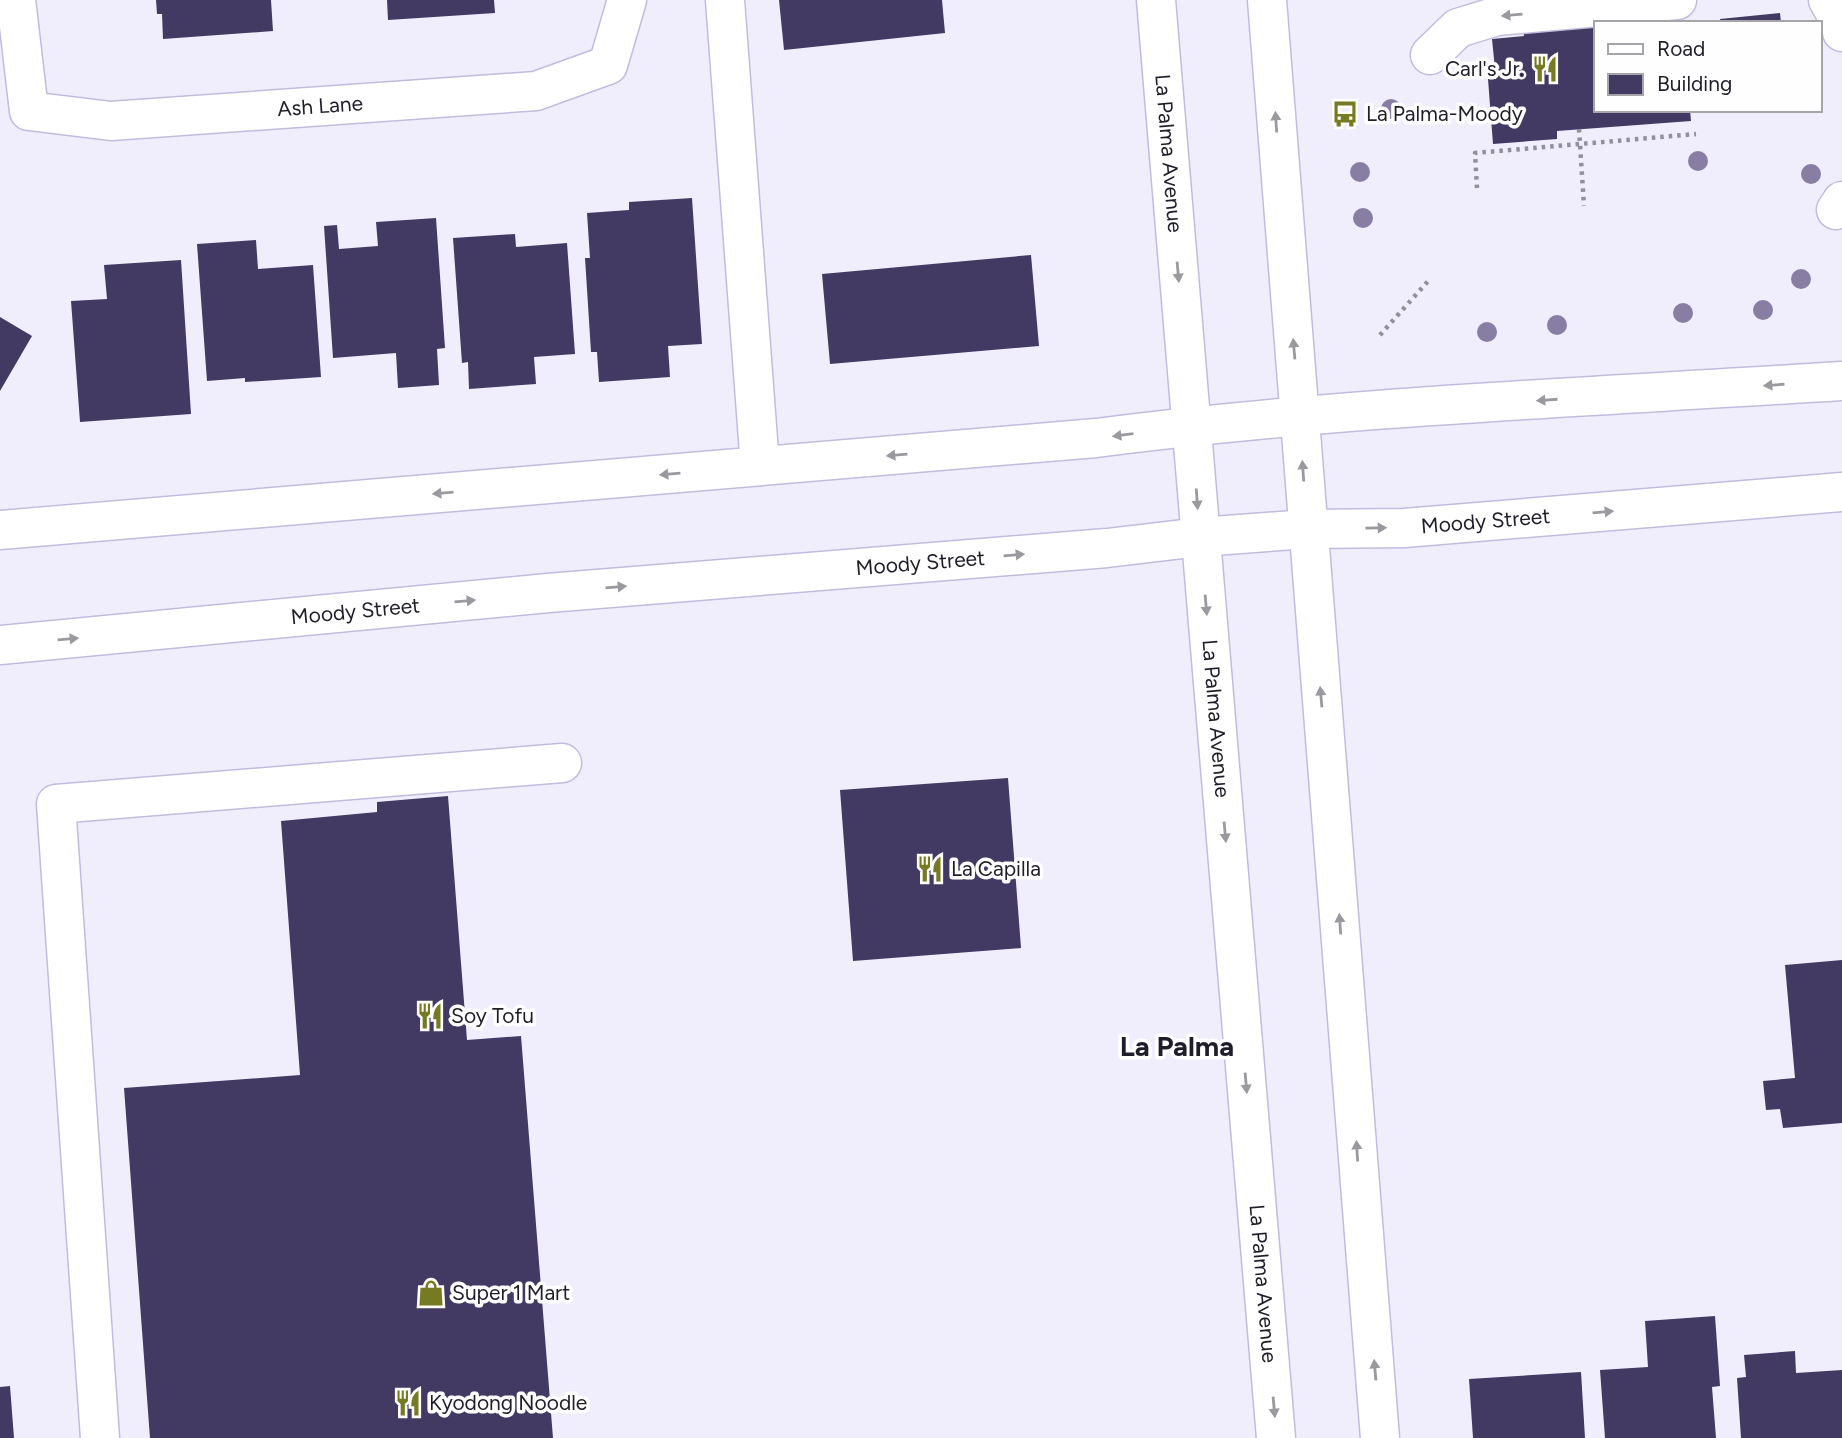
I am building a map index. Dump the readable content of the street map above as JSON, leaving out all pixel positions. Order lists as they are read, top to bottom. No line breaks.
{"streets":{"main road":["Ash Lane","La Palma Avenue","Moody Street"]},"crossings":[["La Palma Avenue","Moody Street"]],"districts":["La Palma"],"places":{"restaurant":["Carl's Jr.","La Capilla","Soy Tofu","Kyodong Noodle"],"bus stop":["La Palma-Moody"],"shop":["Super 1 Mart"]},"legend":["Road","Building"]}
